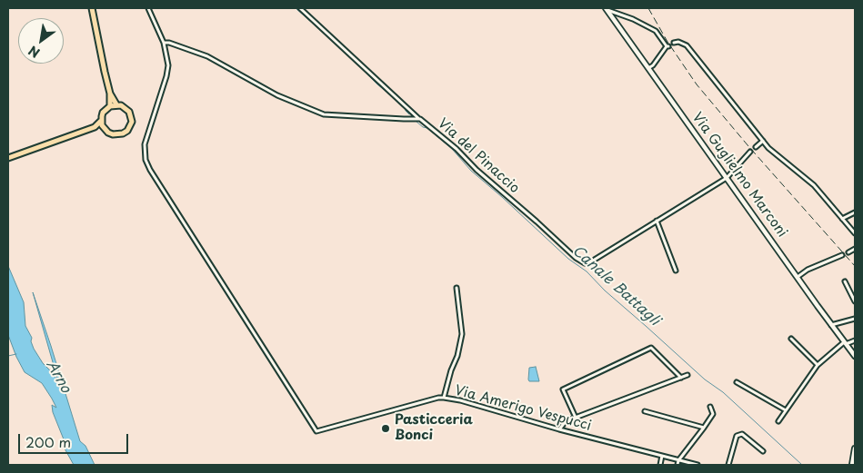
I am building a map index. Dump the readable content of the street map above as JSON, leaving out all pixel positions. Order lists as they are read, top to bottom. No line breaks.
{"streets":{"street":["Via del Pinaccio","Via Guglielmo Marconi","Via Amerigo Vespucci"]},"crossings":[["Via del Pinaccio","Via Amerigo Vespucci"]],"water":["Canale Battagli","Arno"],"places":["Pasticceria Bonci"],"scale_bar":"200 m","north":"bottom left"}
